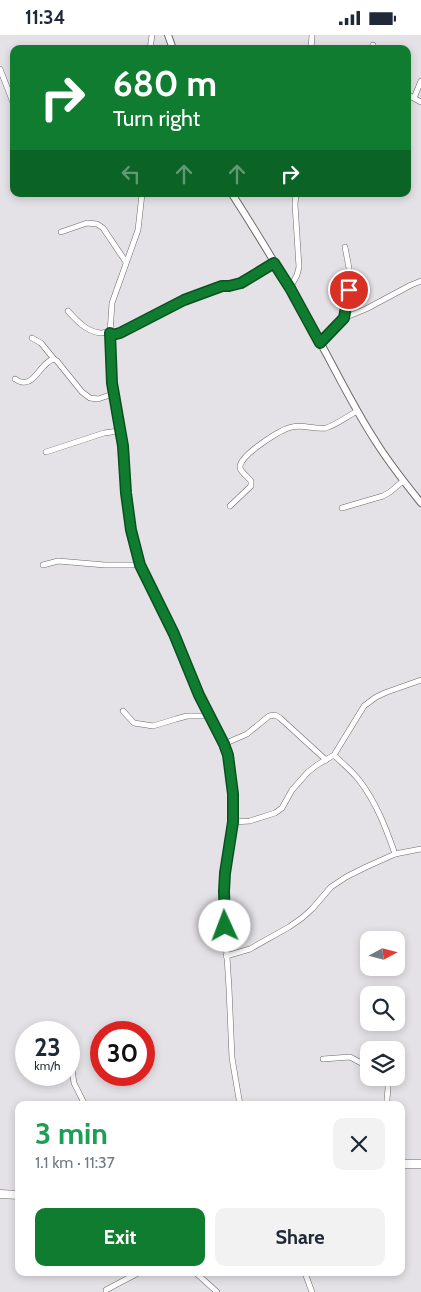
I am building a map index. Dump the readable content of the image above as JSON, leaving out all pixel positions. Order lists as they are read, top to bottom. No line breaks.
{"north":"right","page":{"status":"11:34","turn":["680 m","Turn right"],"speed":"23 km/h","limit":"30","heading":["3 min","1.1 km · 11:37"],"buttons":["Exit","Share"]}}
